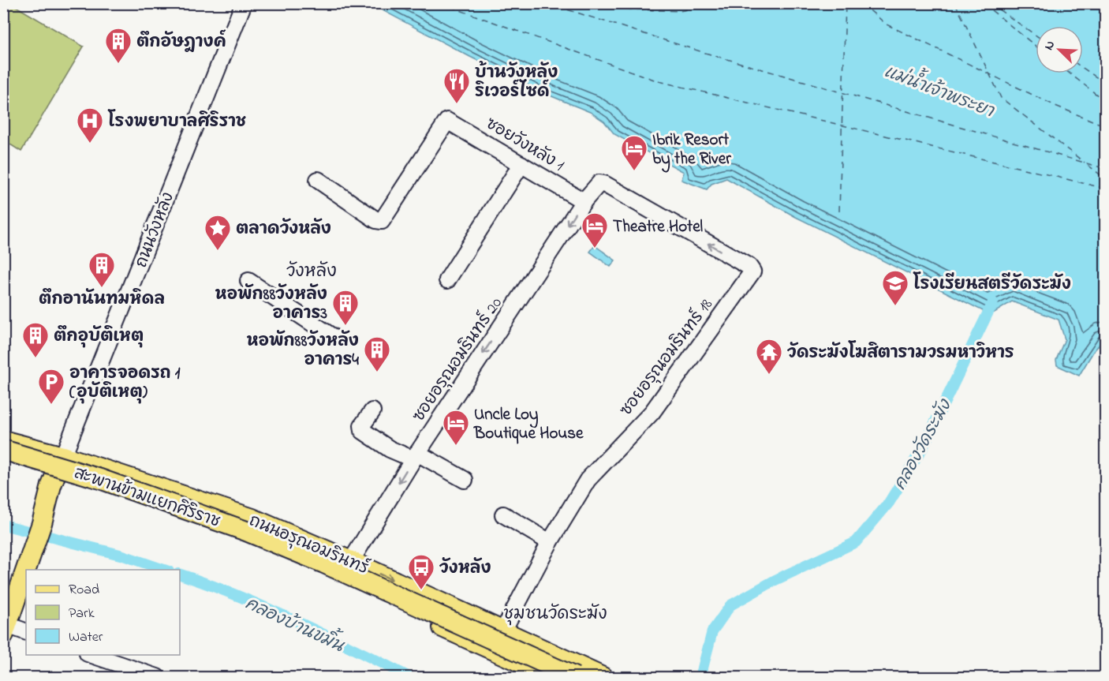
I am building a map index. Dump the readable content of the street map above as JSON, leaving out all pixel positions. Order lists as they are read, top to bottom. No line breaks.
{"streets":{"main road":["สะพานข้ามแยกศิริราช","ถนนอรุณอมรินทร์"],"street":["ซอยวังหลัง 1","ถนนวังหลัง","ซอยอรุณอมรินทร์ 18","ซอยอรุณอมรินทร์ 20"]},"crossings":[["ซอยวังหลัง 1","ซอยอรุณอมรินทร์ 20"],["ถนนวังหลัง","ถนนอรุณอมรินทร์"],["ซอยอรุณอมรินทร์ 18","ซอยอรุณอมรินทร์ 20"],["ซอยอรุณอมรินทร์ 18","ถนนอรุณอมรินทร์"],["ซอยอรุณอมรินทร์ 20","ถนนอรุณอมรินทร์"]],"districts":["วังหลัง","ชุมชนวัดระฆัง"],"water":["แม่น้ำเจ้าพระยา","คลองวัดระฆัง","คลองบ้านขมิ้น"],"places":{"building":["ตึกอัษฎางค์","ตึกอานันทมหิดล","หอพัก88วังหลัง อาคาร3","ตึกอุบัติเหตุ","หอพัก88วังหลัง อาคาร4"],"restaurant":["บ้านวังหลัง ริเวอร์ไซด์"],"hospital":["โรงพยาบาลศิริราช"],"hotel":["Ibrik Resort by the River","Theatre Hotel","Uncle Loy Boutique House"],"place":["ตลาดวังหลัง"],"school or university":["โรงเรียนสตรีวัดระฆัง"],"temple":["วัดระฆังโฆสิตารามวรมหาวิหาร"],"parking":["อาคารจอดรถ 1 (อุบัติเหตุ)"],"bus stop":["วังหลัง"]},"legend":["Road","Park","Water"],"north":"top left"}
